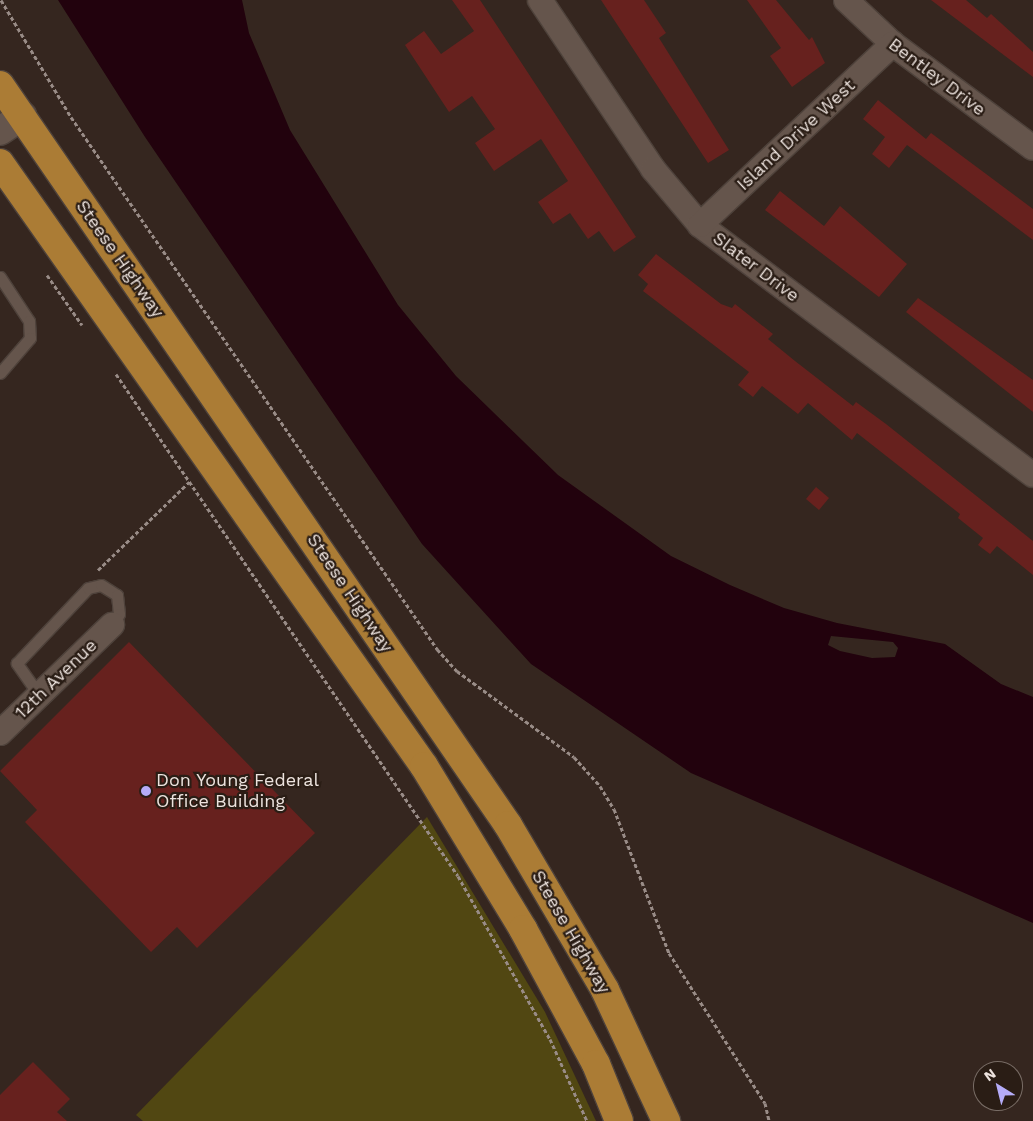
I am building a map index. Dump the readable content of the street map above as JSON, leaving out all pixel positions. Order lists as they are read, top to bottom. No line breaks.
{"streets":{"highway":["Steese Highway"],"street":["Bentley Drive","Island Drive West","Slater Drive","12th Avenue"]},"crossings":[["Bentley Drive","Island Drive West"],["Island Drive West","Slater Drive"]],"places":["Don Young Federal Office Building"],"north":"top left"}
